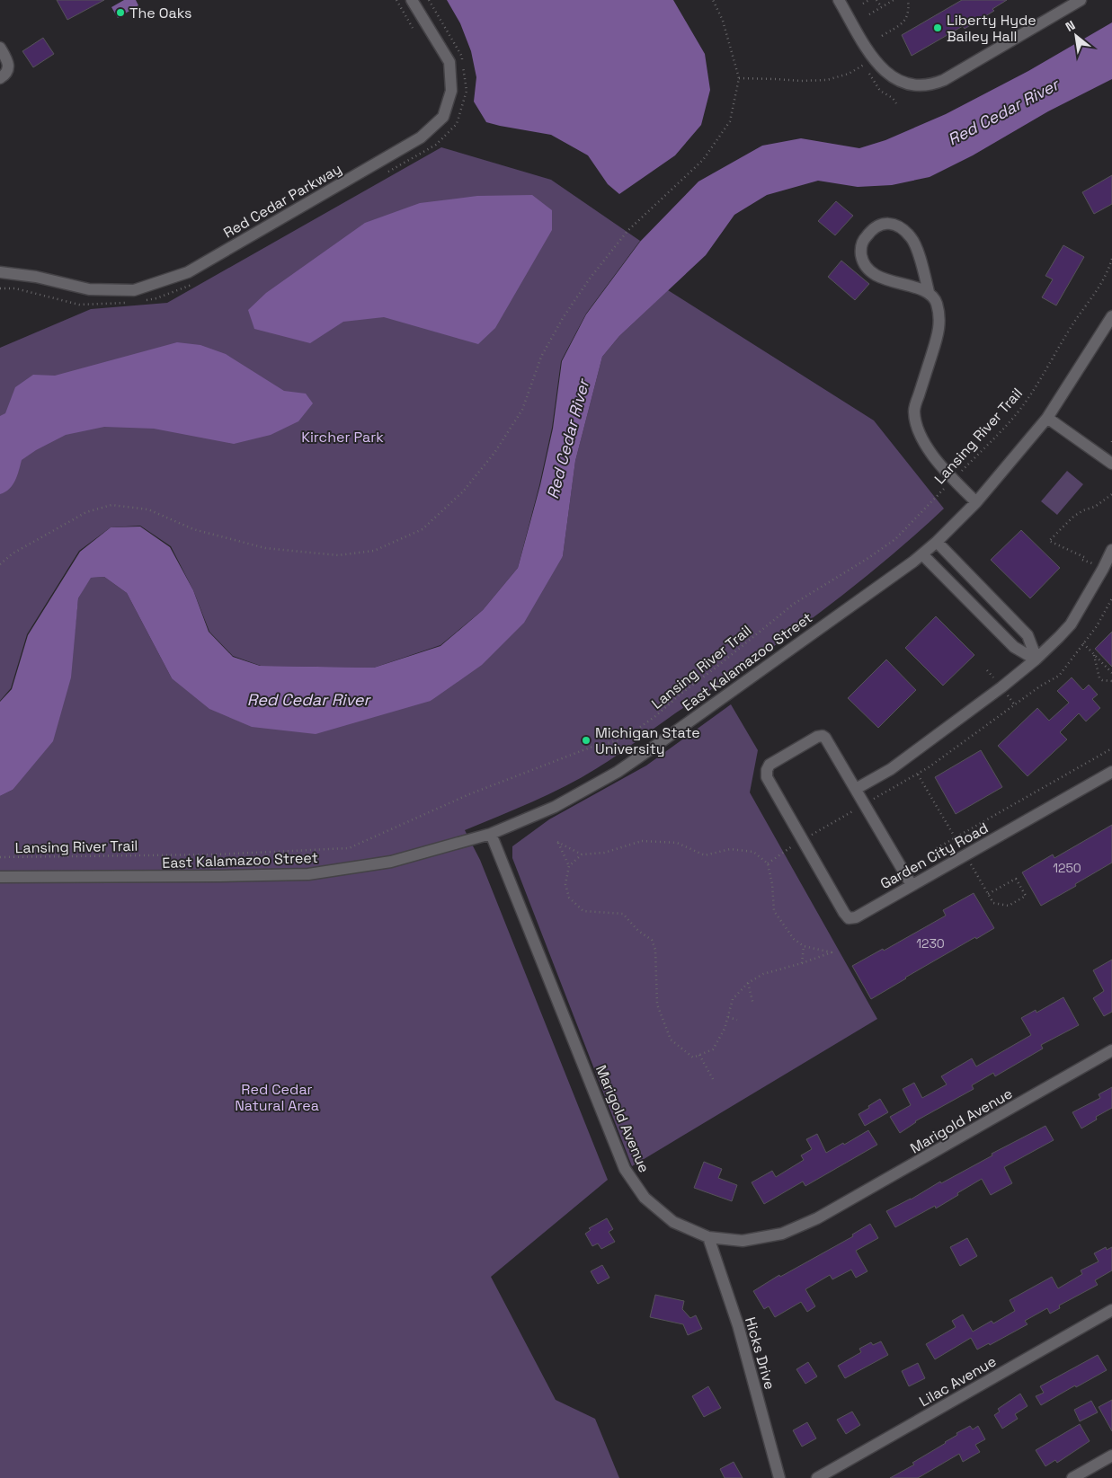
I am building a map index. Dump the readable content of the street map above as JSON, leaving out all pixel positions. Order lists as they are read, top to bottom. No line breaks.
{"streets":{"street":["Red Cedar Parkway","East Kalamazoo Street","Garden City Road","Marigold Avenue","Hicks Drive","Lilac Avenue"],"path":["Lansing River Trail"]},"crossings":[["East Kalamazoo Street","Marigold Avenue"],["Marigold Avenue","Hicks Drive"]],"water":["Red Cedar River"],"parks":["Kircher Park","Red Cedar Natural Area"],"places":["The Oaks","Liberty Hyde Bailey Hall","Michigan State University"],"house_numbers":["1250","1230"],"north":"top left"}
